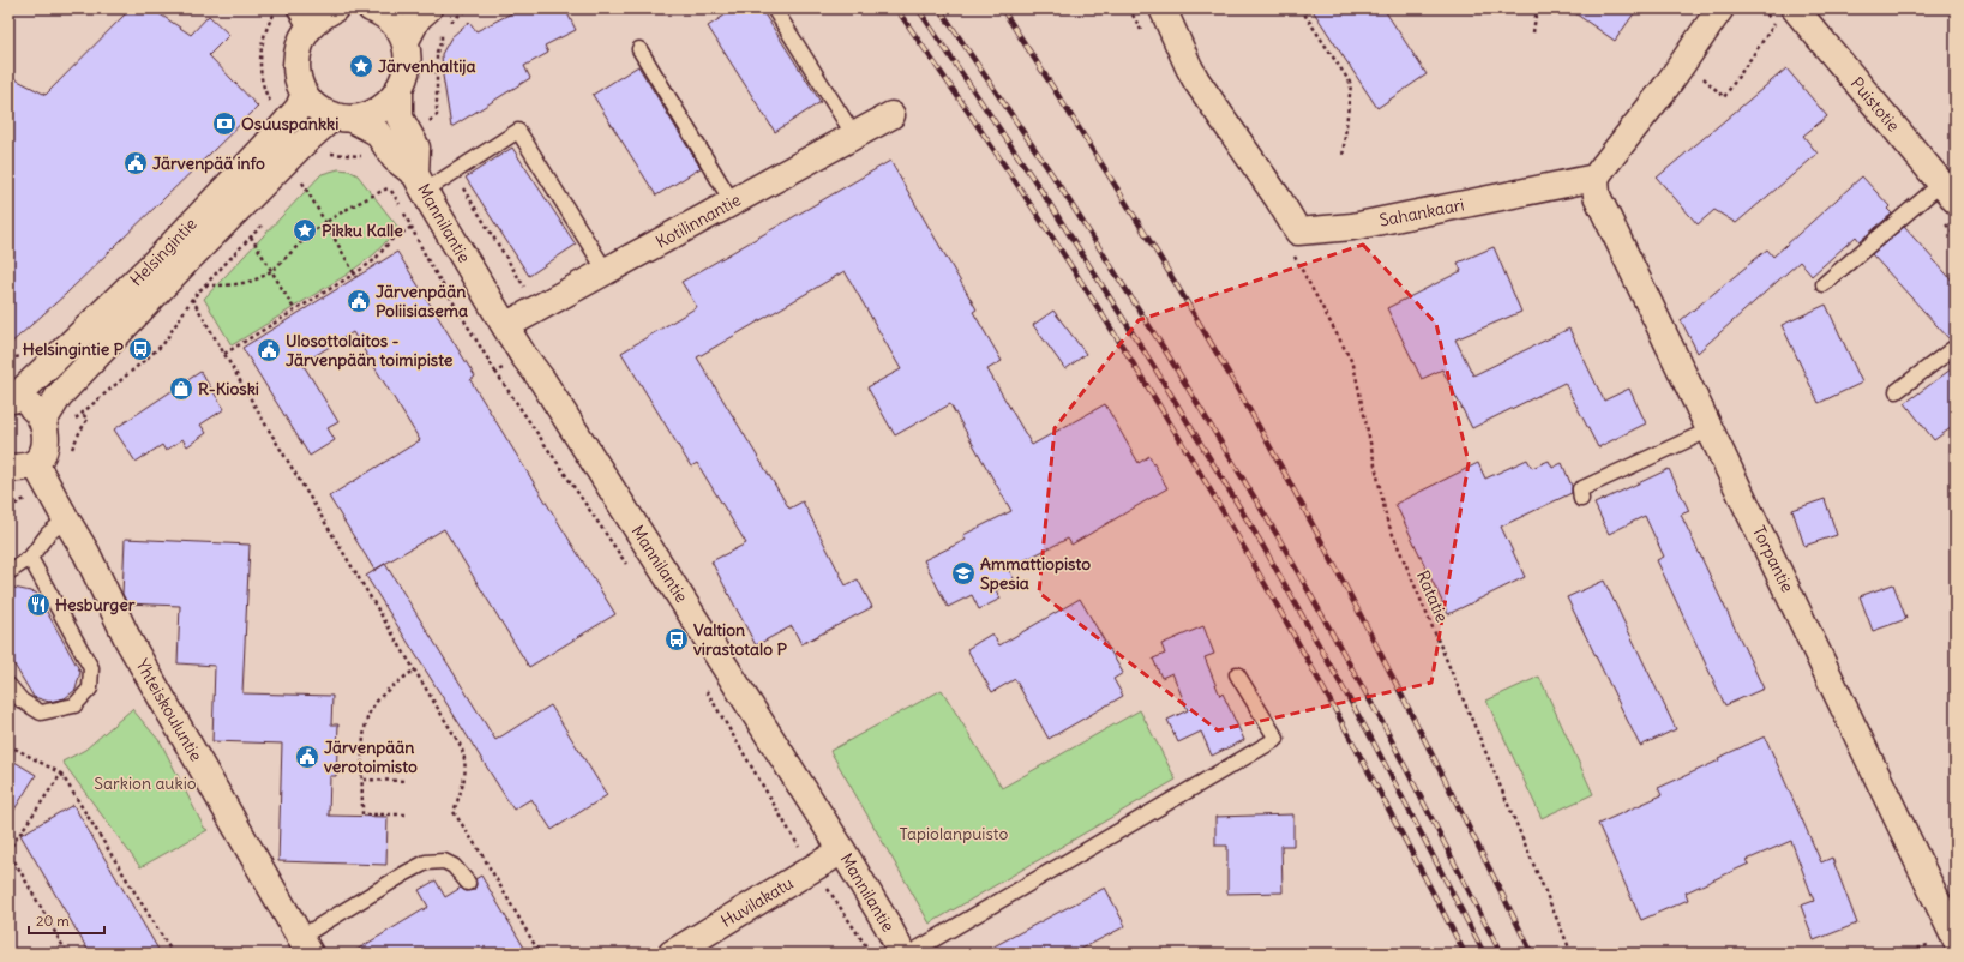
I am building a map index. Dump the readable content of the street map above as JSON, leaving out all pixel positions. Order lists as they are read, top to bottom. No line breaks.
{"streets":{"street":["Puistotie","Sahankaari","Kotilinnantie","Mannilantie","Helsingintie","Torpantie","Yhteiskouluntie","Huvilakatu"],"path":["Ratatie"]},"crossings":[["Sahankaari","Torpantie"],["Kotilinnantie","Mannilantie"],["Mannilantie","Helsingintie"],["Mannilantie","Huvilakatu"]],"parks":["Sarkion aukio","Tapiolanpuisto"],"places":{"place":["Järvenhaltija","Pikku Kalle"],"bank":["Osuuspankki"],"public building":["Järvenpää info","Järvenpään Poliisiasema","Ulosottolaitos - Järvenpään toimipiste","Järvenpään verotoimisto"],"bus stop":["Helsingintie P","Valtion virastotalo P"],"shop":["R-Kioski"],"school or university":["Ammattiopisto Spesia"],"restaurant":["Hesburger"]},"scale_bar":"20 m"}
